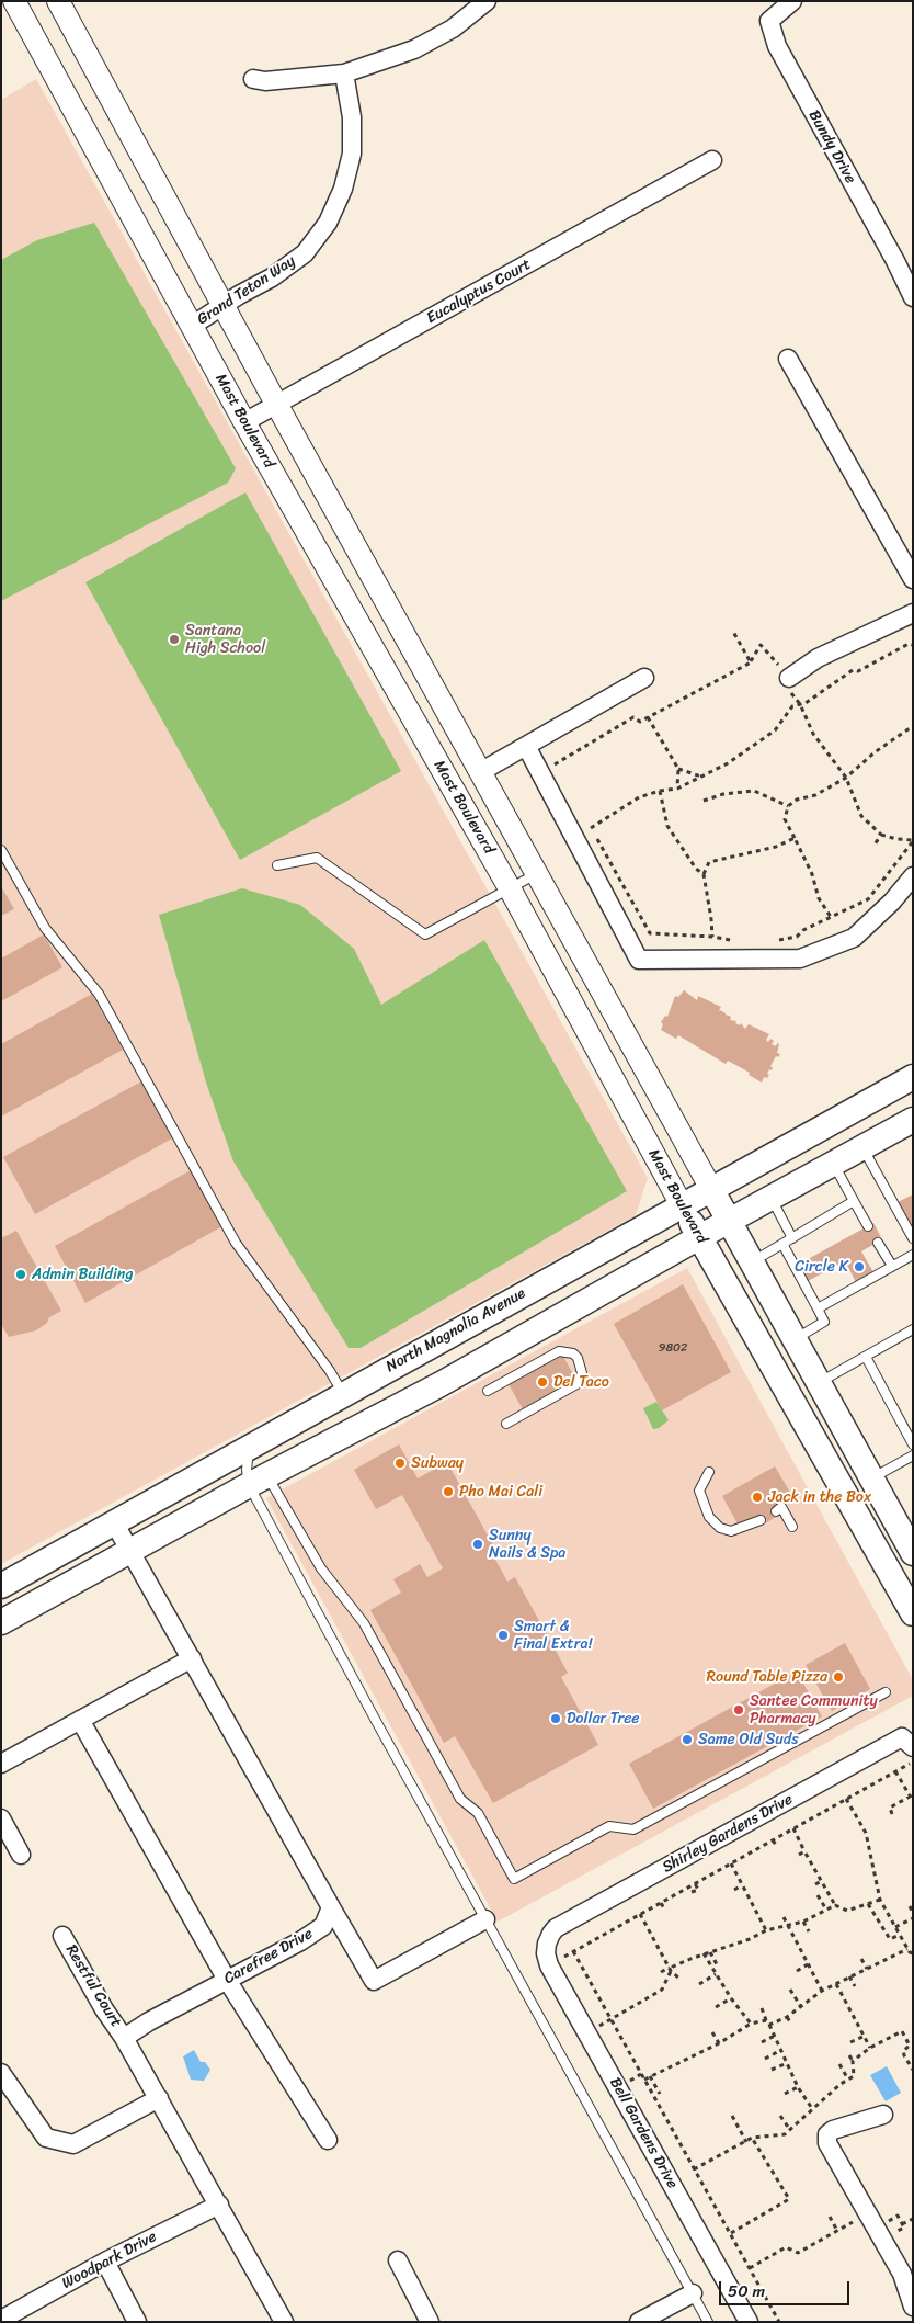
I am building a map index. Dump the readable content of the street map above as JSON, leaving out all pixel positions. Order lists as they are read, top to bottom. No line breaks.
{"streets":{"main road":["Mast Boulevard","North Magnolia Avenue"],"street":["Bundy Drive","Grand Teton Way","Eucalyptus Court","Shirley Gardens Drive","Carefree Drive","Restful Court","Bell Gardens Drive","Woodpark Drive"]},"crossings":[["Grand Teton Way","Mast Boulevard"],["Eucalyptus Court","Mast Boulevard"],["Mast Boulevard","North Magnolia Avenue"],["Shirley Gardens Drive","Bell Gardens Drive"],["Carefree Drive","Restful Court"]],"places":["Santana High School","Circle K","Admin Building","Del Taco","Subway","Pho Mai Cali","Jack in the Box","Sunny Nails & Spa","Smart & Final Extra!","Round Table Pizza","Santee Community Pharmacy","Dollar Tree","Same Old Suds"],"house_numbers":["9802"],"scale_bar":"50 m"}
